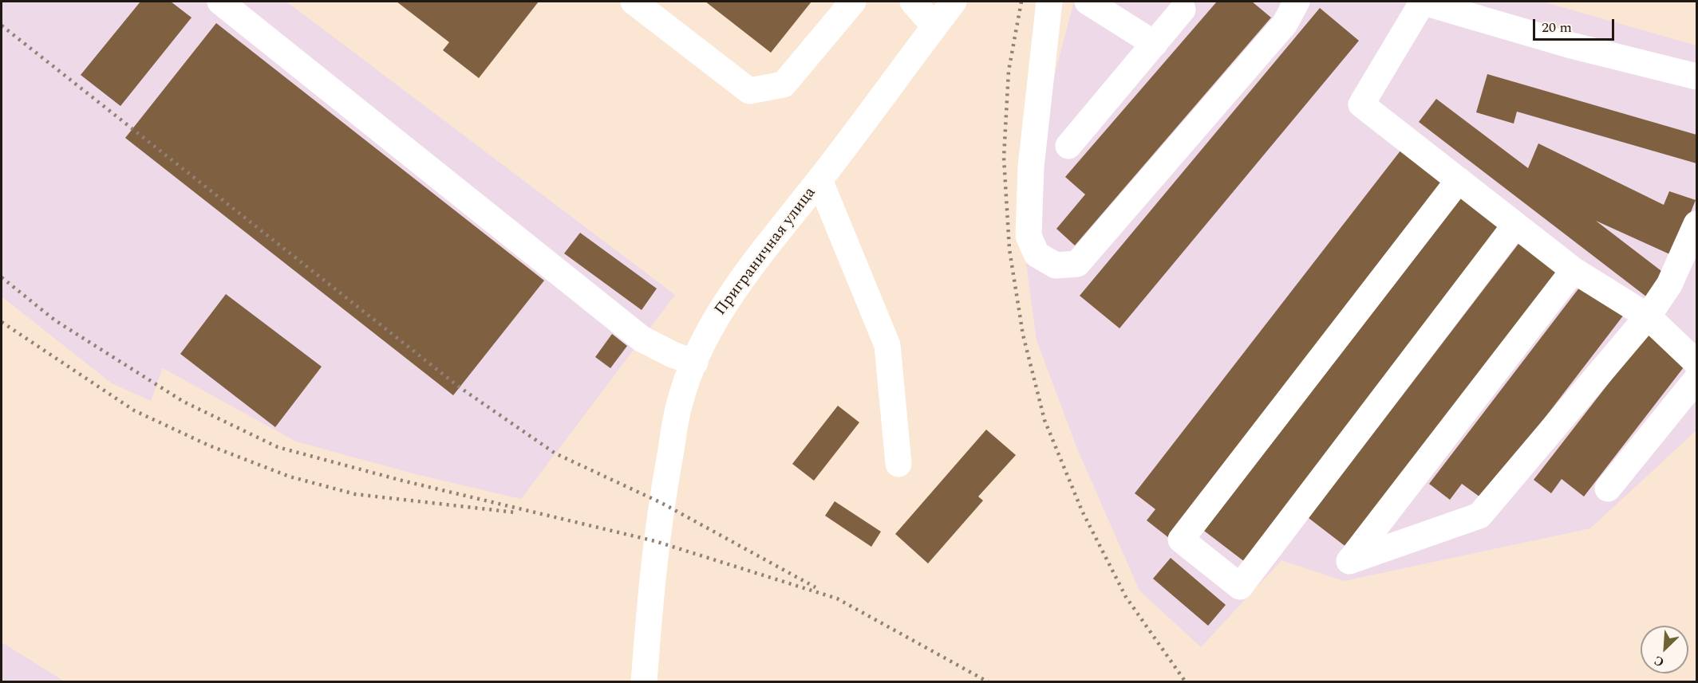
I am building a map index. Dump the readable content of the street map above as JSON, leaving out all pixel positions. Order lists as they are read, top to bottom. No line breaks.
{"streets":{"street":["Приграничная улица"]},"scale_bar":"20 m","north":"bottom left"}
